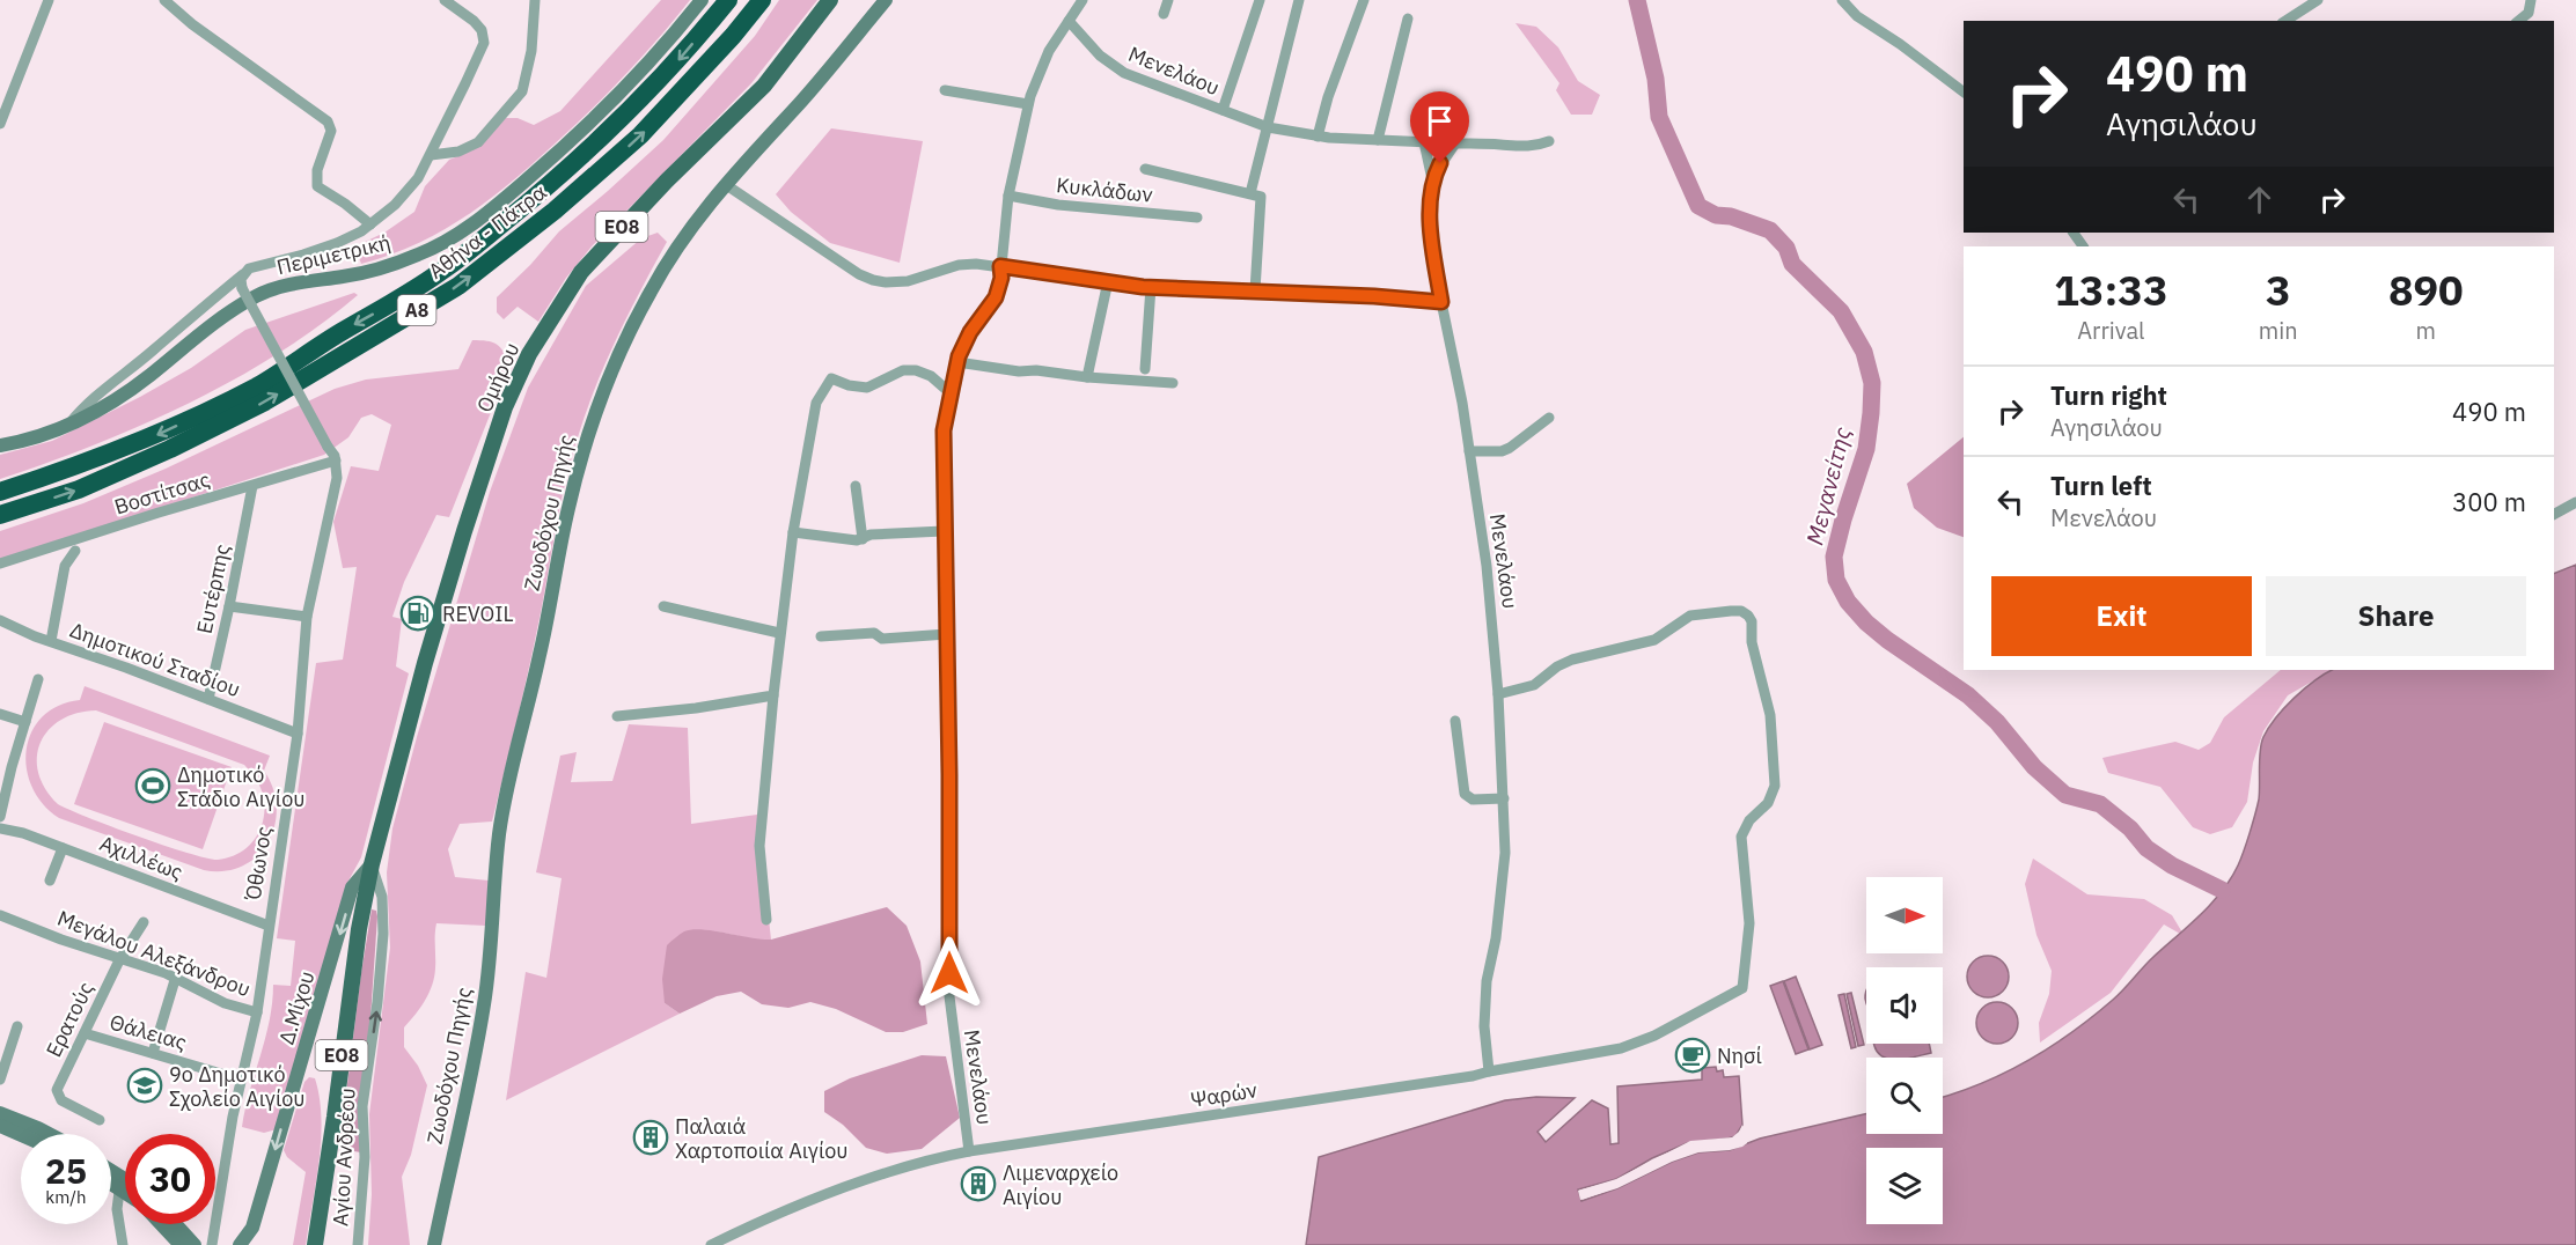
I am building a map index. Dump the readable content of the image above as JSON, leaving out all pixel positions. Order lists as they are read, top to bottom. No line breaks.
{"streets":{"highway":["Αθήνα - Πάτρα","Α8"],"main road":["ΕΟ8","Ομήρου"],"street":["Μενελάου","Κυκλάδων","Περιμετρική","Βοστίτσας","Ζωοδόχου Πηγής","Ευτέρπης","Δημοτικού Σταδίου","Αχιλλέως","Όθωνος","Μεγάλου Αλεξάνδρου","Δ.Μίχου","Ερατούς","Θάλειας","Ψαρών","Αγίου Ανδρέου"]},"crossings":[["Μενελάου","Κυκλάδων"],["Μενελάου","Ψαρών"],["ΕΟ8","Ομήρου"],["ΕΟ8","Δ.Μίχου"],["ΕΟ8","Αγίου Ανδρέου"],["Ομήρου","Δ.Μίχου"],["Ομήρου","Αγίου Ανδρέου"],["Βοστίτσας","Ευτέρπης"],["Βοστίτσας","Όθωνος"],["Ευτέρπης","Δημοτικού Σταδίου"],["Δημοτικού Σταδίου","Όθωνος"],["Αχιλλέως","Όθωνος"],["Όθωνος","Μεγάλου Αλεξάνδρου"],["Όθωνος","Θάλειας"],["Μεγάλου Αλεξάνδρου","Ερατούς"],["Δ.Μίχου","Αγίου Ανδρέου"],["Ερατούς","Θάλειας"]],"one_way":["Δ.Μίχου","Αγίου Ανδρέου"],"water":["Μεγανείτης"],"places":{"fuel station":["REVOIL"],"sports":["Δημοτικό Στάδιο Αιγίου"],"cafe":["Νησί"],"school or university":["9ο Δημοτικό Σχολείο Αιγίου"],"building":["Παλαιά Χαρτοποιία Αιγίου","Λιμεναρχείο Αιγίου"]},"north":"right","page":{"turn":["490 m","Αγησιλάου"],"eta":["13:33","Arrival","3","min","890","m"],"list":[{"name":"Turn right","note":"Αγησιλάου","value":"490 m"},{"name":"Turn left","note":"Μενελάου","value":"300 m"}],"buttons":["Exit","Share"],"speed":"25 km/h","limit":"30"}}
